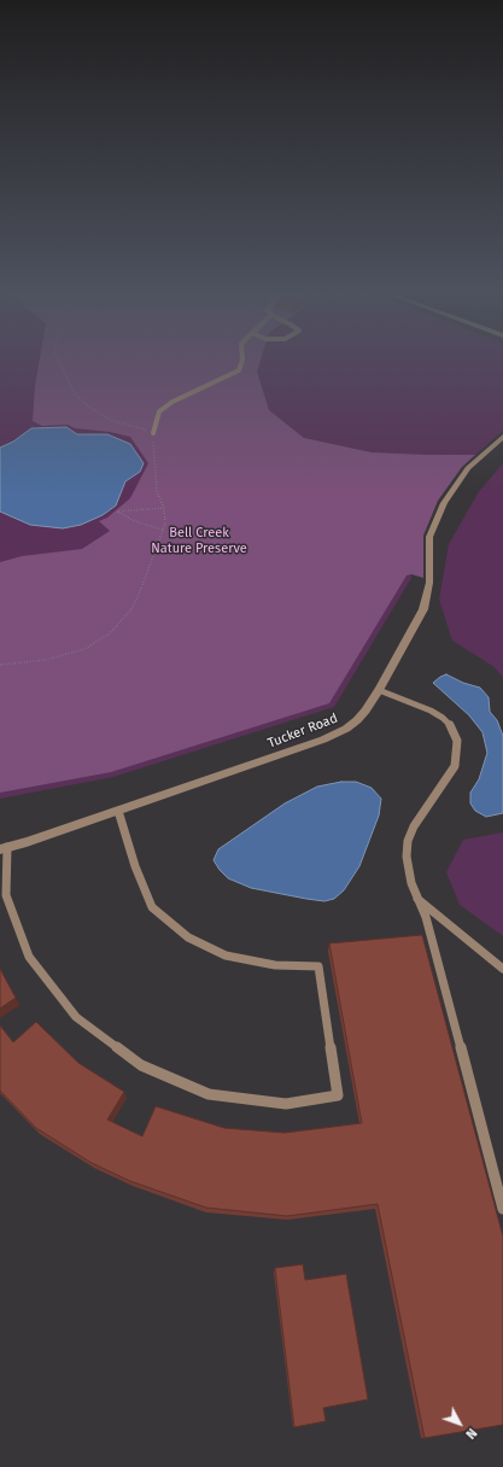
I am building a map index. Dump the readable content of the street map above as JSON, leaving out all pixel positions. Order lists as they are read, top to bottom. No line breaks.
{"streets":{"street":["Tucker Road"]},"parks":["Bell Creek Nature Preserve"],"north":"bottom right"}
